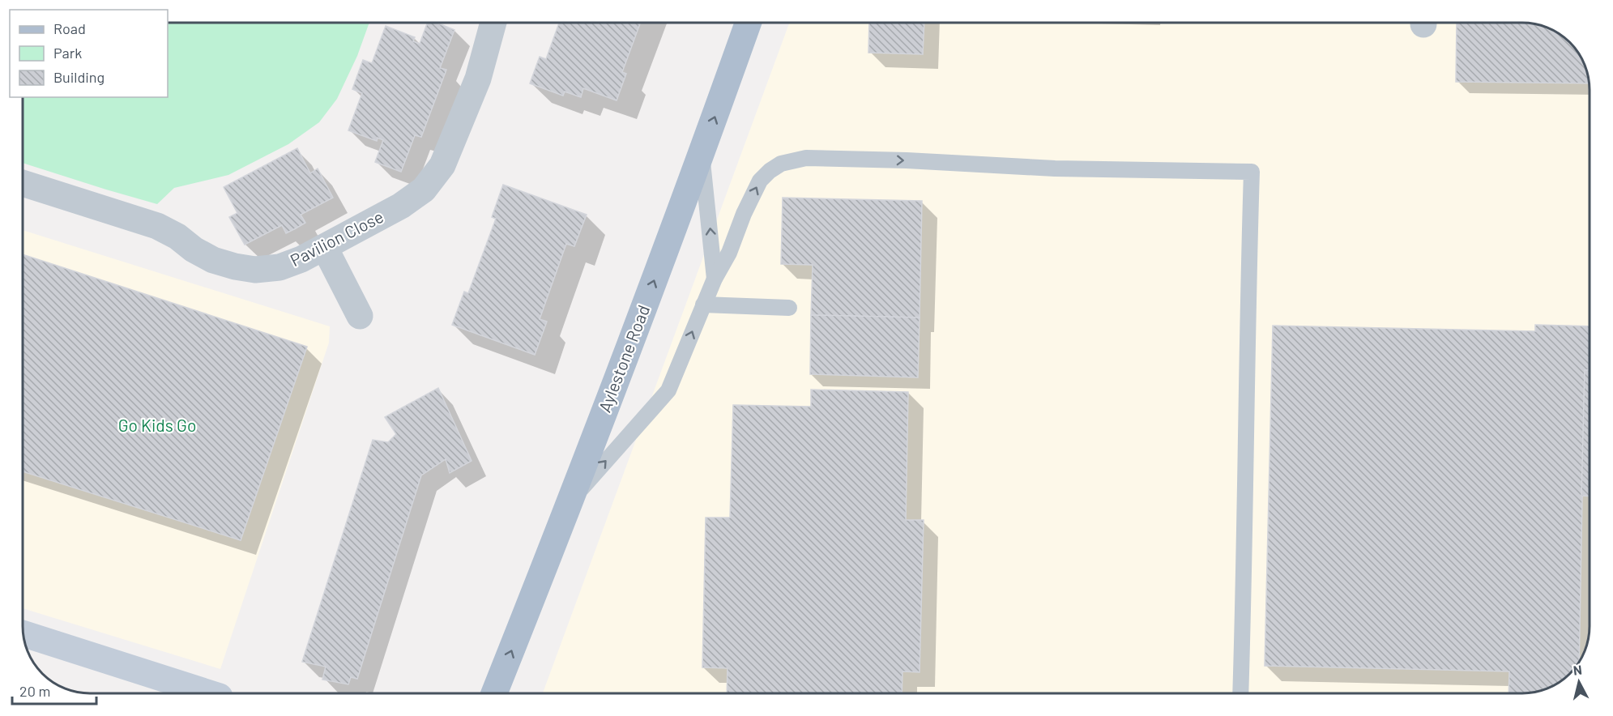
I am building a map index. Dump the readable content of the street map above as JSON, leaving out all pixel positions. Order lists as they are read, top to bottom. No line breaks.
{"streets":{"main road":["Aylestone Road"],"street":["Pavilion Close"]},"one_way":["Aylestone Road"],"parks":["Go Kids Go"],"legend":["Road","Park","Building"],"scale_bar":"20 m","north":"top"}
